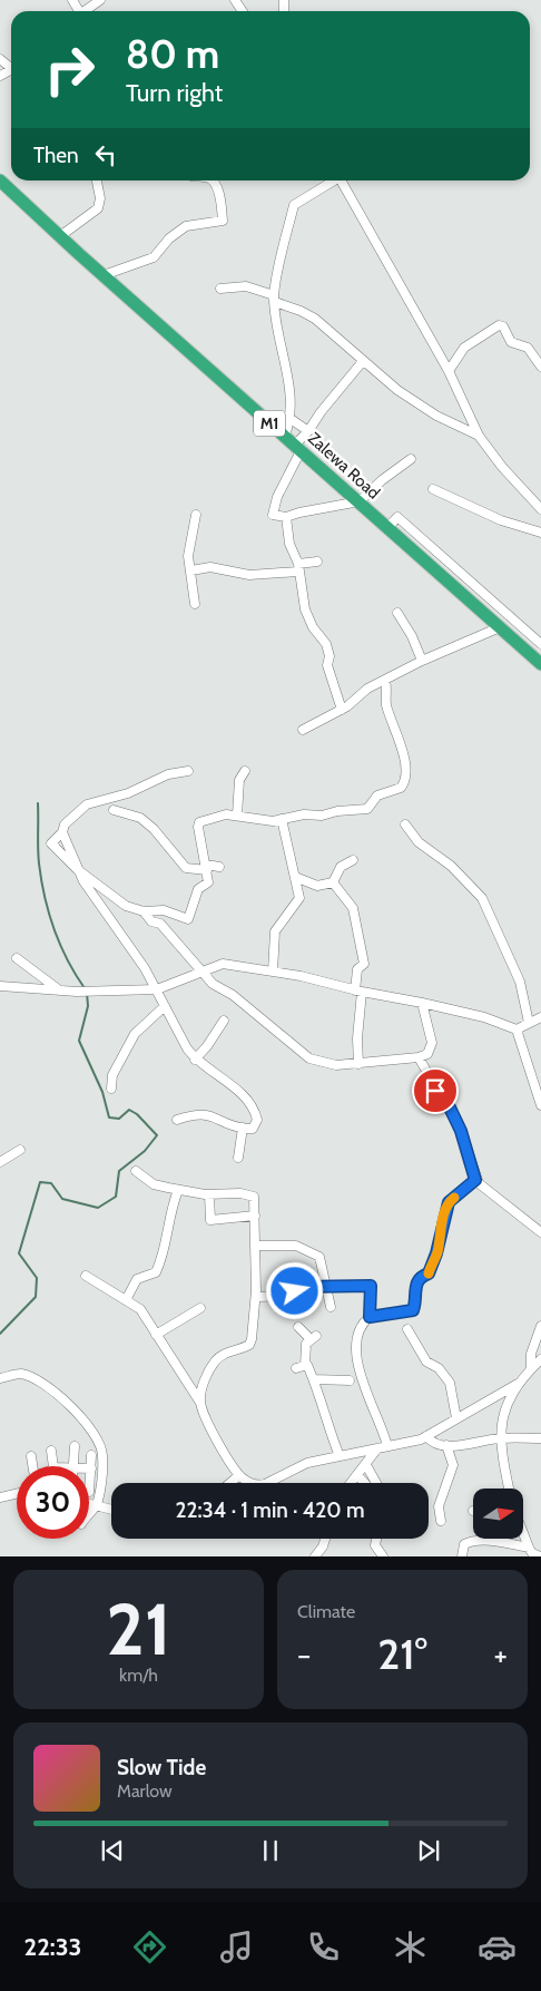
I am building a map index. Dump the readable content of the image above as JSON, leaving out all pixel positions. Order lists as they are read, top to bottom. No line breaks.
{"streets":{"highway":["M1","Zalewa Road"]},"north":"right","page":{"turn":["80 m","Turn right"],"then":"Then","limit":"30","trip":"22:34 · 1 min · 420 m","tile":[["21","km/h"],"Climate"],"heat":["−","21°","+"],"song":["Slow Tide","Marlow"],"tabs":"22:33"}}
